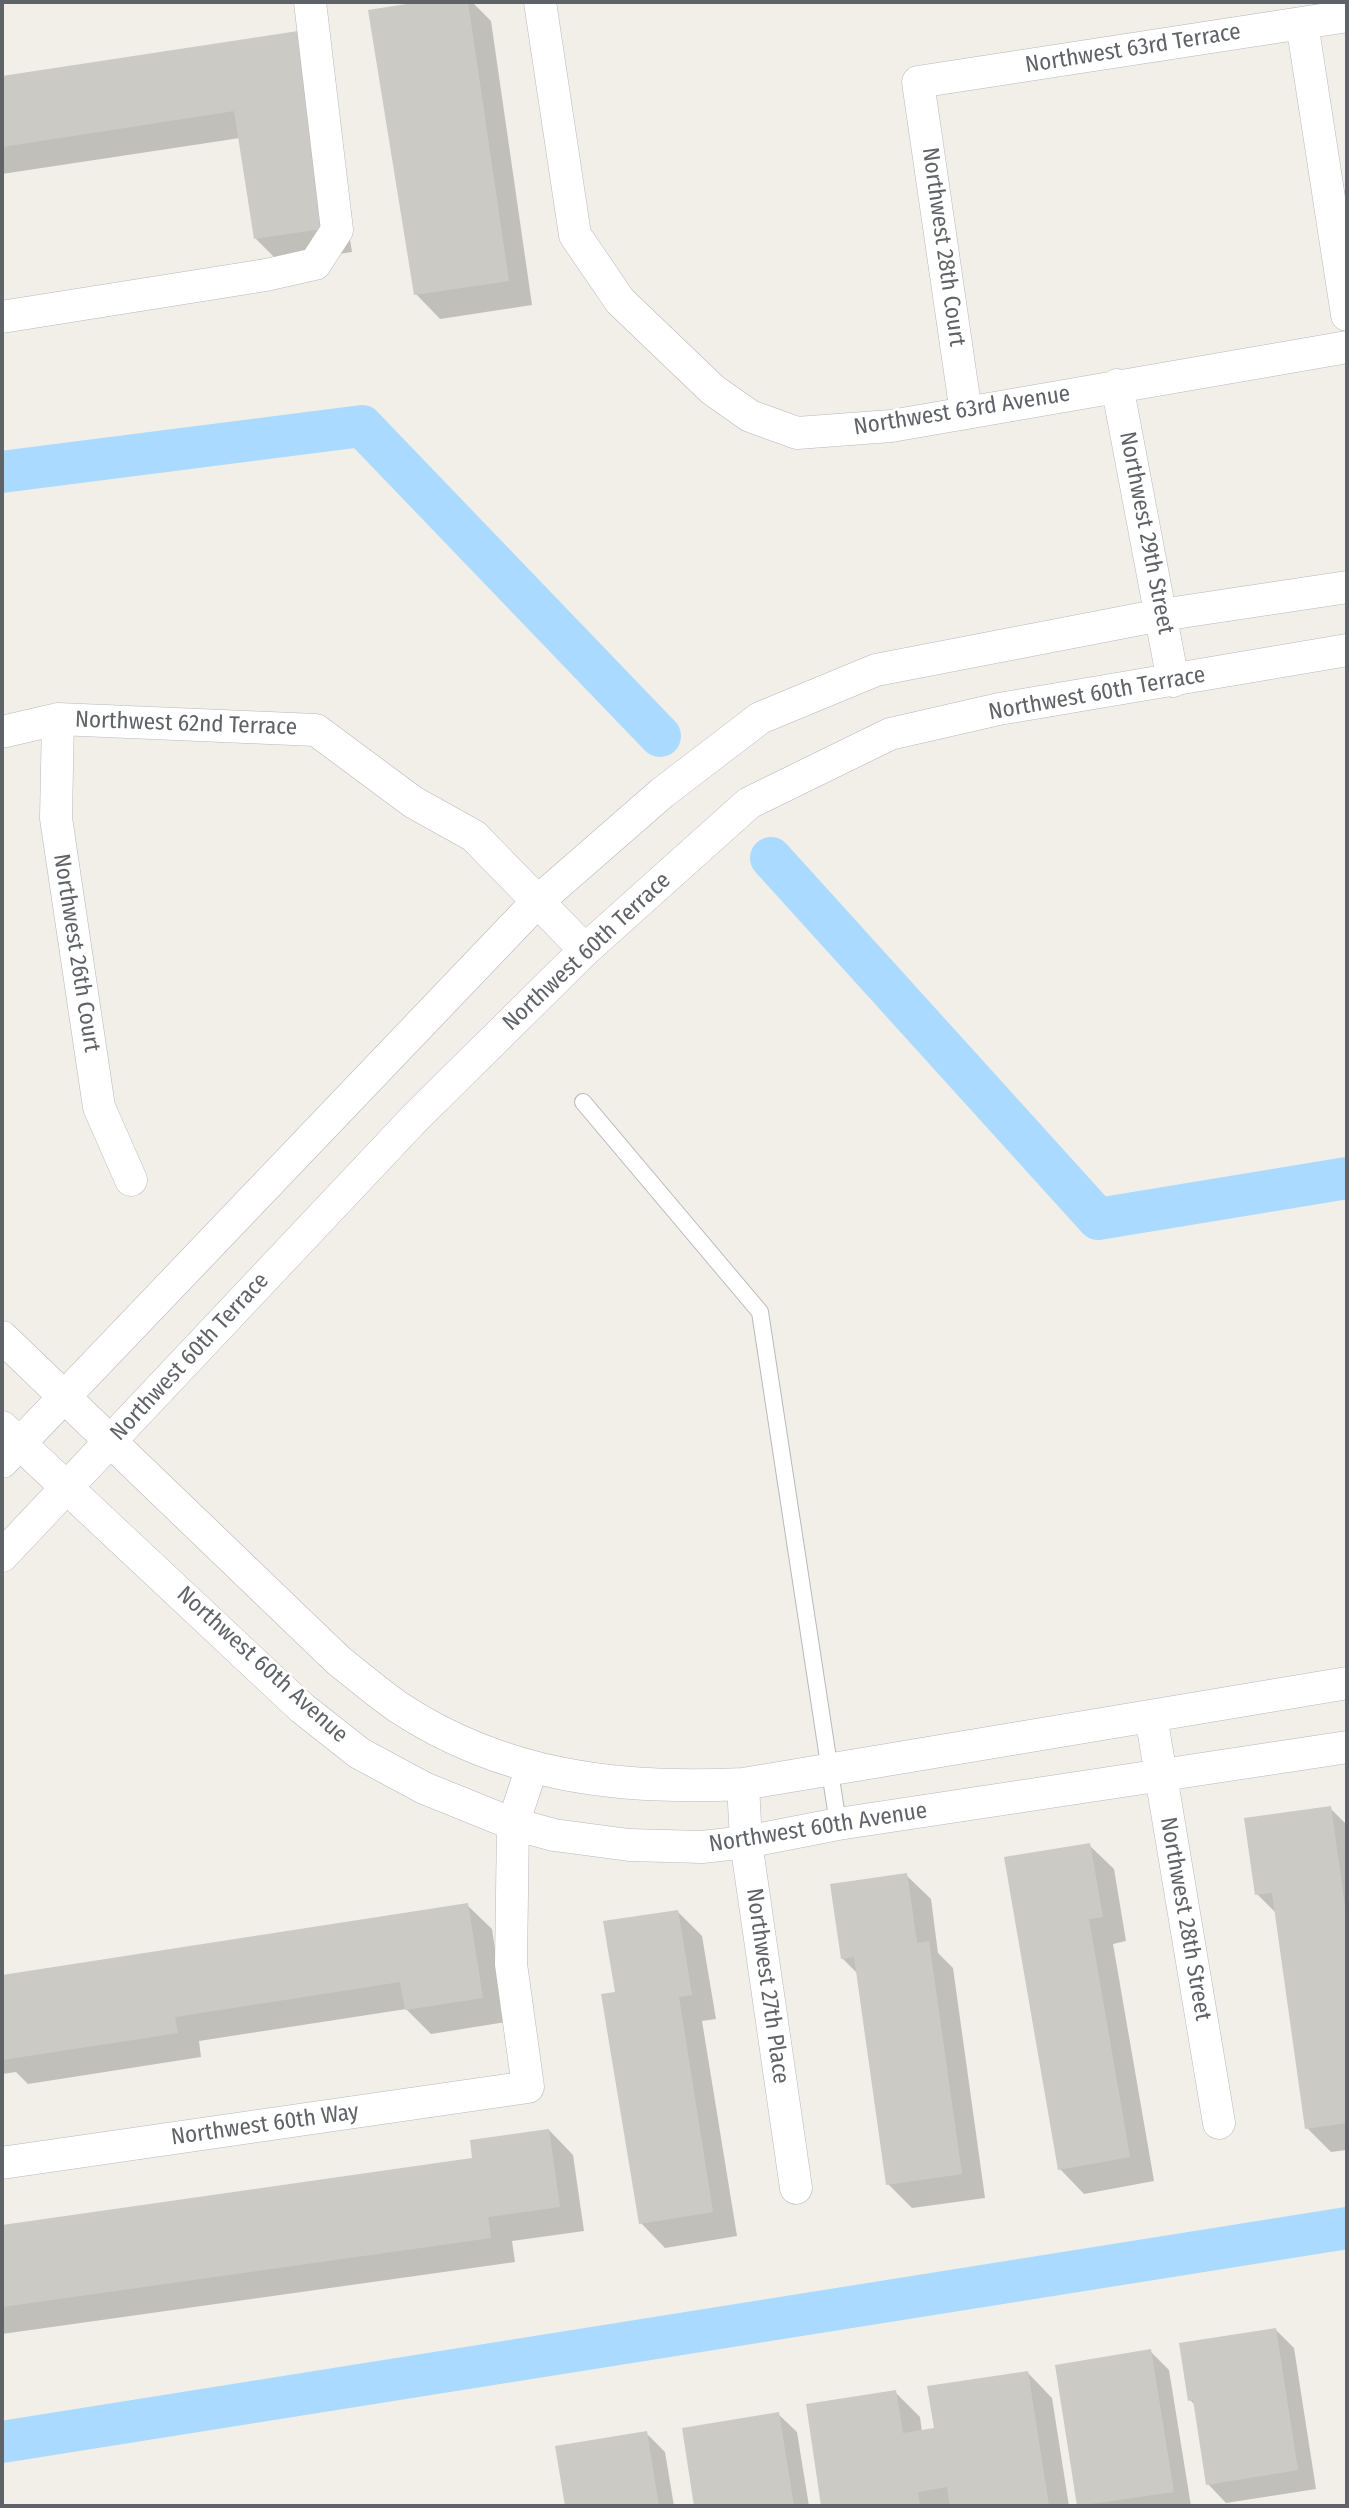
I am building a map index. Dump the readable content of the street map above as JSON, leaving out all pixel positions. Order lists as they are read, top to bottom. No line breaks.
{"streets":{"street":["Northwest 63rd Terrace","Northwest 28th Court","Northwest 63rd Avenue","Northwest 29th Street","Northwest 60th Terrace","Northwest 62nd Terrace","Northwest 26th Court","Northwest 60th Avenue","Northwest 28th Street","Northwest 27th Place","Northwest 60th Way"]},"crossings":[["Northwest 63rd Terrace","Northwest 28th Court"],["Northwest 28th Court","Northwest 63rd Avenue"],["Northwest 63rd Avenue","Northwest 29th Street"],["Northwest 29th Street","Northwest 60th Terrace"],["Northwest 60th Terrace","Northwest 62nd Terrace"],["Northwest 60th Terrace","Northwest 60th Avenue"],["Northwest 62nd Terrace","Northwest 26th Court"],["Northwest 60th Avenue","Northwest 28th Street"],["Northwest 60th Avenue","Northwest 27th Place"],["Northwest 60th Avenue","Northwest 60th Way"]]}
